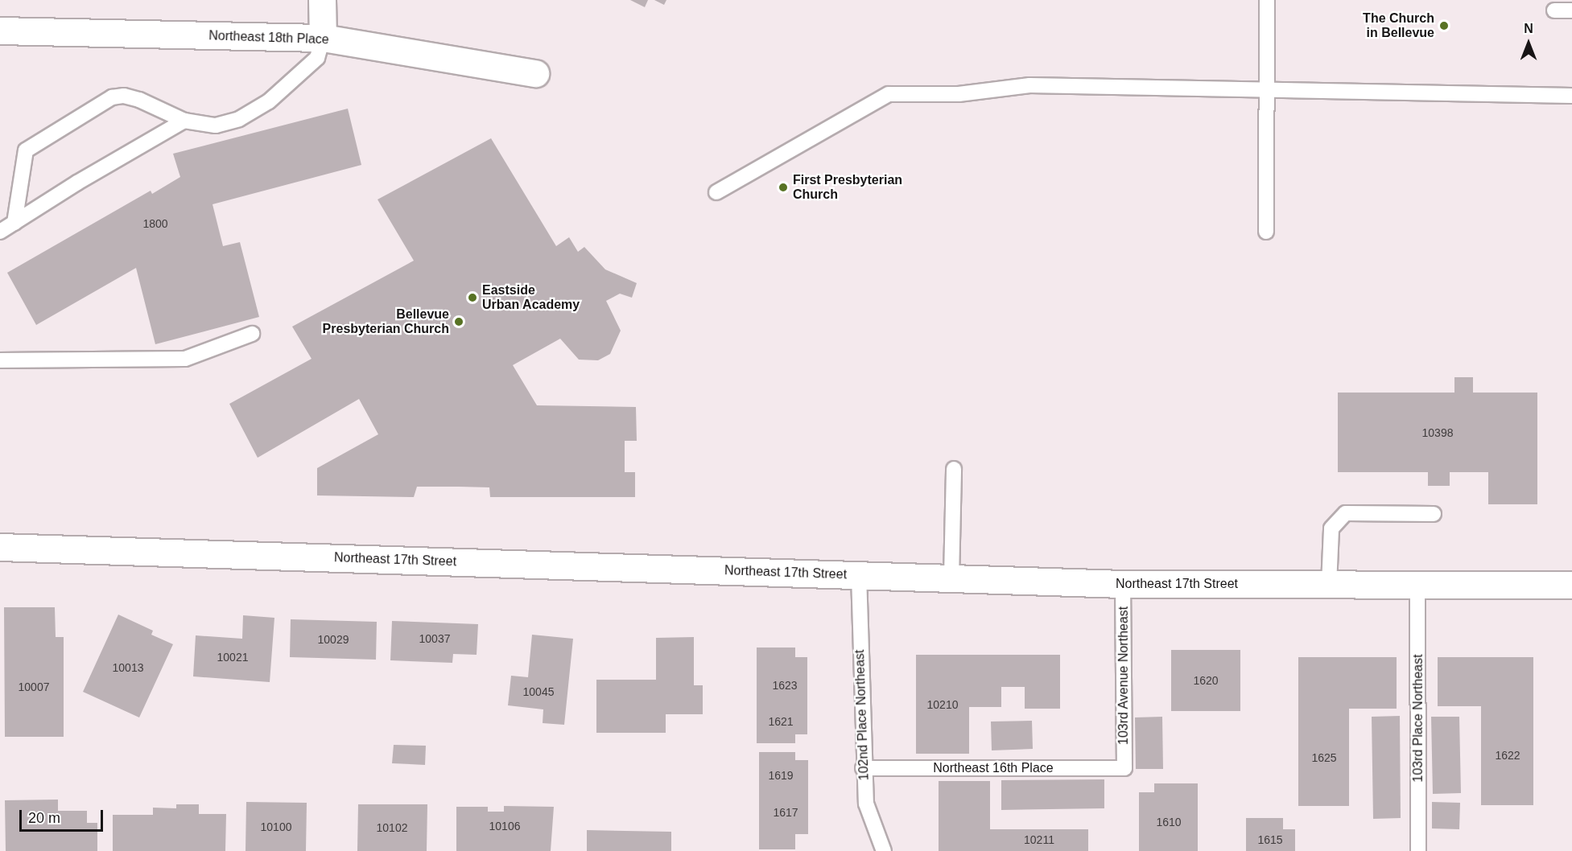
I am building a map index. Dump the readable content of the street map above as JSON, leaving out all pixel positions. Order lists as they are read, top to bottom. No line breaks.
{"streets":{"street":["Northeast 18th Place","Northeast 17th Street"],"lane":["103rd Avenue Northeast","102nd Place Northeast","103rd Place Northeast","Northeast 16th Place"]},"crossings":[["Northeast 17th Street","103rd Avenue Northeast"],["Northeast 17th Street","102nd Place Northeast"],["Northeast 17th Street","103rd Place Northeast"],["103rd Avenue Northeast","Northeast 16th Place"],["102nd Place Northeast","Northeast 16th Place"]],"places":["The Church in Bellevue","First Presbyterian Church","Eastside Urban Academy","Bellevue Presbyterian Church"],"house_numbers":["1800","10398","10037","10029","10021","10013","1620","1623","10007","10045","10210","1621","1622","1625","1619","1617","1610","10106","10100","10102","10211","1615"],"scale_bar":"20 m","north":"top"}
